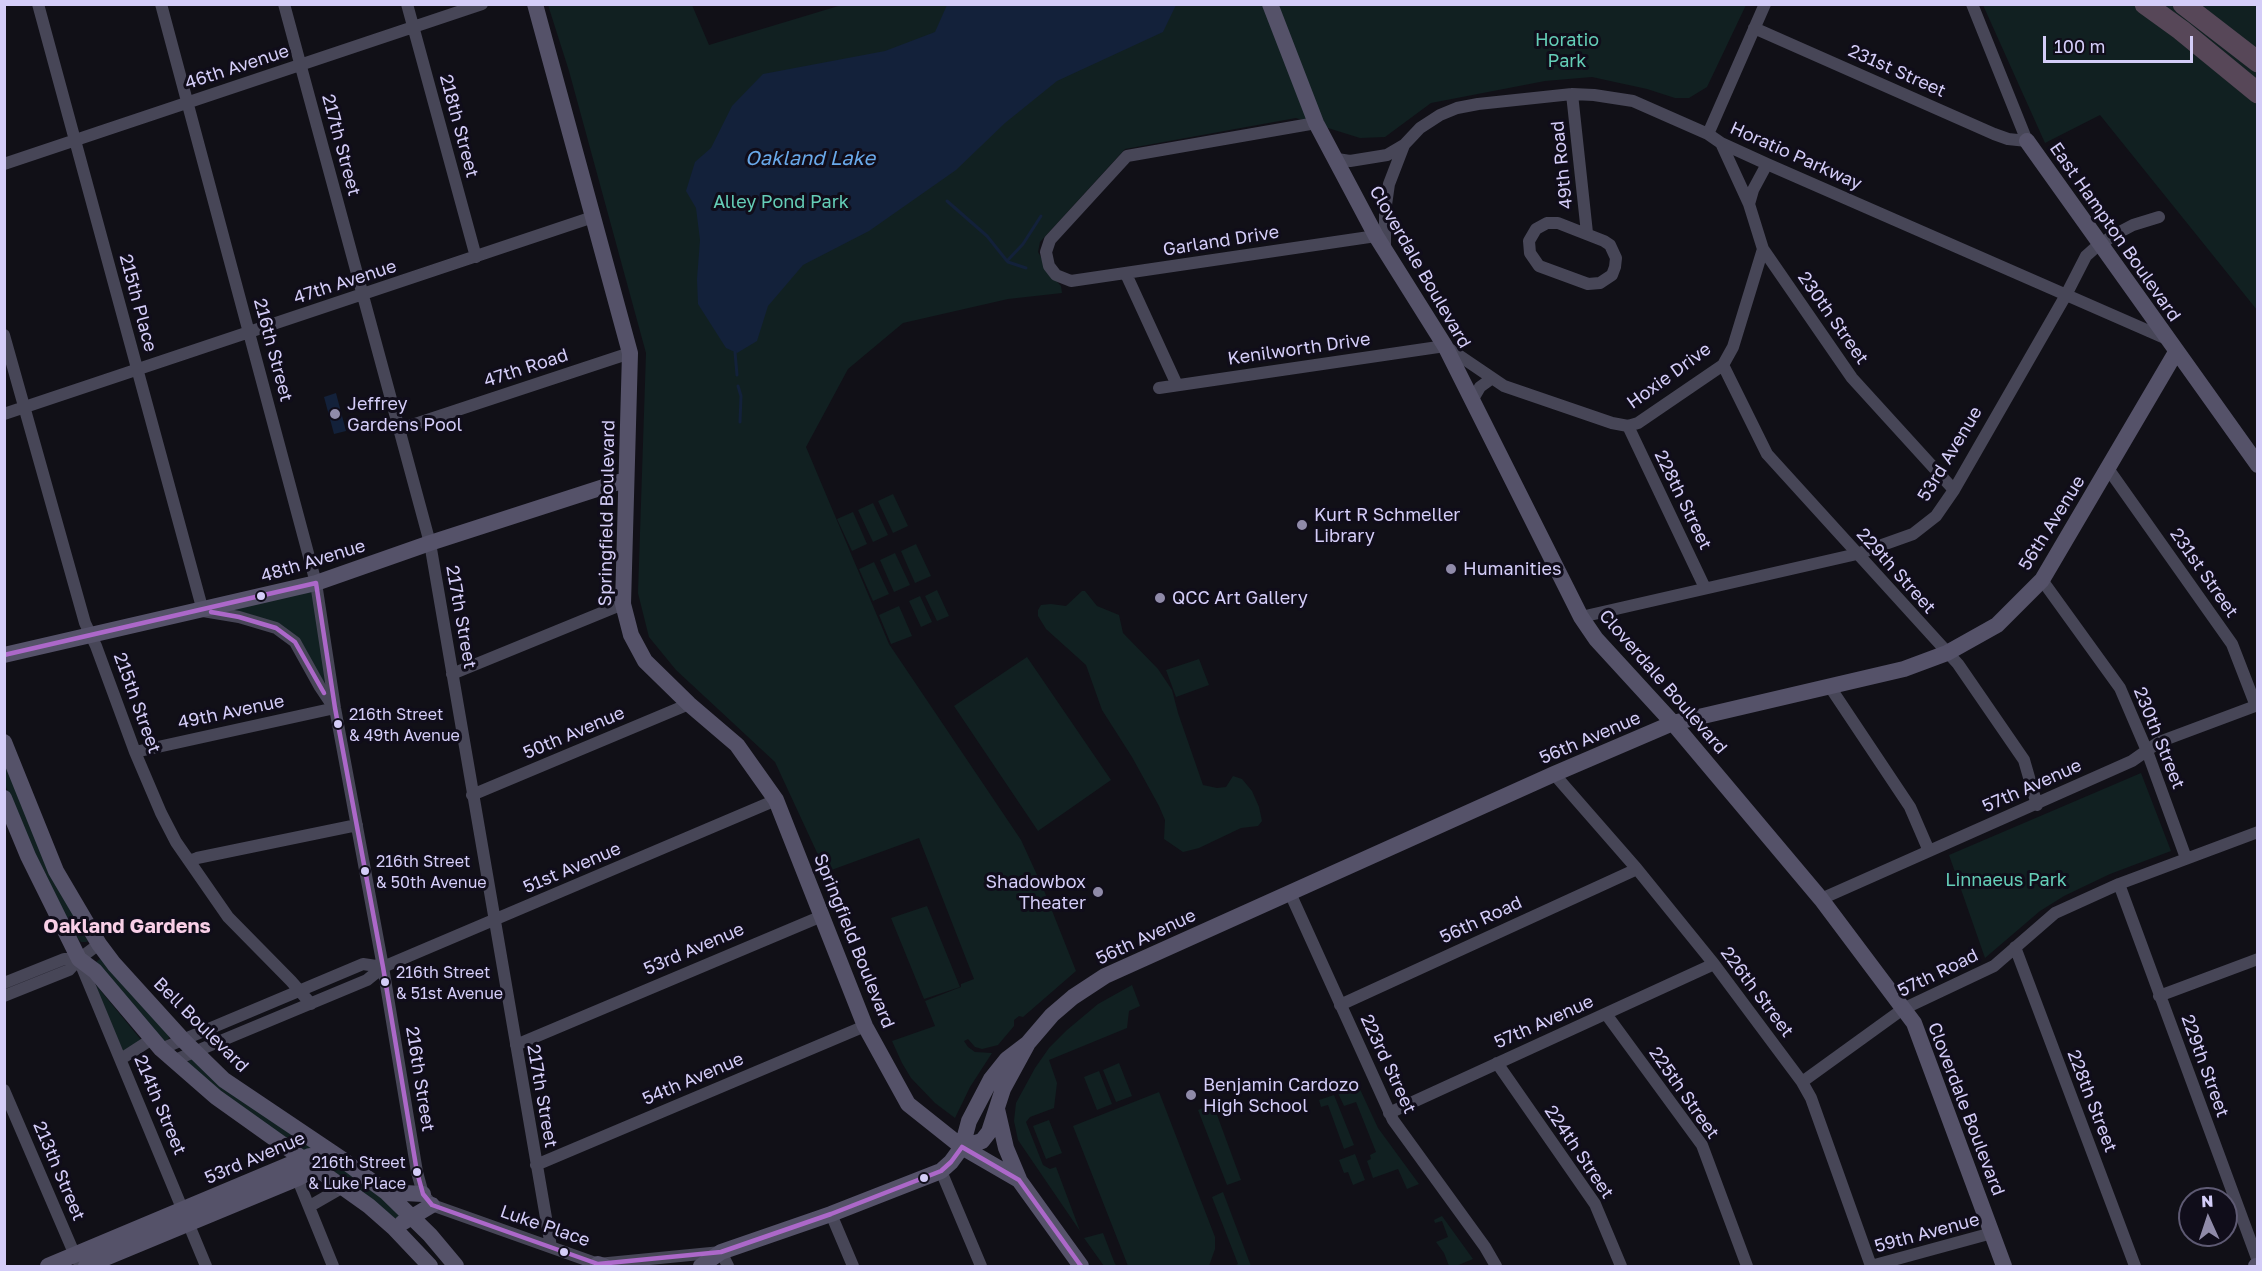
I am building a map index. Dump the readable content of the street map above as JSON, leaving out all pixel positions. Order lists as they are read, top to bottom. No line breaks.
{"streets":{"street":["46th Avenue","231st Street","218th Street","217th Street","Horatio Parkway","49th Road","East Hampton Boulevard","Garland Drive","Cloverdale Boulevard","47th Avenue","215th Place","230th Street","Kenilworth Drive","216th Street","47th Road","Hoxie Drive","53rd Avenue","228th Street","Springfield Boulevard","56th Avenue","48th Avenue","229th Street","215th Street","49th Avenue","50th Avenue","57th Avenue","51st Avenue","56th Road","57th Road","226th Street","Bell Boulevard","223rd Street","54th Avenue","225th Street","214th Street","224th Street","213th Street","Luke Place","59th Avenue"]},"crossings":[["46th Avenue","218th Street"],["46th Avenue","217th Street"],["46th Avenue","215th Place"],["46th Avenue","216th Street"],["231st Street","East Hampton Boulevard"],["231st Street","56th Avenue"],["231st Street","57th Avenue"],["218th Street","47th Avenue"],["217th Street","47th Avenue"],["217th Street","47th Road"],["217th Street","53rd Avenue"],["217th Street","48th Avenue"],["217th Street","50th Avenue"],["217th Street","51st Avenue"],["217th Street","54th Avenue"],["217th Street","Luke Place"],["Horatio Parkway","49th Road"],["Horatio Parkway","East Hampton Boulevard"],["Horatio Parkway","Garland Drive"],["Horatio Parkway","Cloverdale Boulevard"],["Horatio Parkway","230th Street"],["Horatio Parkway","53rd Avenue"],["Horatio Parkway","56th Avenue"],["East Hampton Boulevard","53rd Avenue"],["East Hampton Boulevard","56th Avenue"],["Garland Drive","Cloverdale Boulevard"],["Cloverdale Boulevard","Kenilworth Drive"],["Cloverdale Boulevard","Hoxie Drive"],["Cloverdale Boulevard","53rd Avenue"],["Cloverdale Boulevard","56th Avenue"],["Cloverdale Boulevard","57th Avenue"],["Cloverdale Boulevard","57th Road"],["Cloverdale Boulevard","59th Avenue"],["47th Avenue","215th Place"],["47th Avenue","216th Street"],["47th Avenue","Springfield Boulevard"],["47th Avenue","215th Street"],["215th Place","216th Street"],["215th Place","48th Avenue"],["230th Street","Hoxie Drive"],["230th Street","53rd Avenue"],["230th Street","56th Avenue"],["230th Street","57th Avenue"],["230th Street","57th Road"],["Kenilworth Drive","Hoxie Drive"],["216th Street","48th Avenue"],["216th Street","49th Avenue"],["216th Street","51st Avenue"],["216th Street","Luke Place"],["47th Road","Springfield Boulevard"],["Hoxie Drive","228th Street"],["Hoxie Drive","229th Street"],["53rd Avenue","228th Street"],["53rd Avenue","Springfield Boulevard"],["53rd Avenue","229th Street"],["53rd Avenue","Bell Boulevard"],["53rd Avenue","214th Street"],["53rd Avenue","213th Street"],["228th Street","57th Road"],["Springfield Boulevard","56th Avenue"],["Springfield Boulevard","48th Avenue"],["Springfield Boulevard","50th Avenue"],["Springfield Boulevard","51st Avenue"],["Springfield Boulevard","54th Avenue"],["56th Avenue","229th Street"],["56th Avenue","226th Street"],["56th Avenue","223rd Street"],["56th Avenue","Luke Place"],["48th Avenue","215th Street"],["229th Street","57th Avenue"],["229th Street","57th Road"],["215th Street","49th Avenue"],["215th Street","51st Avenue"],["57th Avenue","226th Street"],["57th Avenue","223rd Street"],["57th Avenue","225th Street"],["57th Avenue","224th Street"],["51st Avenue","Bell Boulevard"],["51st Avenue","214th Street"],["56th Road","226th Street"],["56th Road","223rd Street"],["57th Road","226th Street"],["226th Street","59th Avenue"]],"districts":["Oakland Gardens"],"water":["Oakland Lake"],"parks":["Horatio Park","Alley Pond Park","Linnaeus Park"],"places":["Jeffrey Gardens Pool","Kurt R Schmeller Library","Humanities","QCC Art Gallery","216th Street & 49th Avenue","216th Street & 50th Avenue","Shadowbox Theater","216th Street & 51st Avenue","Benjamin Cardozo High School","216th Street & Luke Place"],"scale_bar":"100 m","north":"top"}
